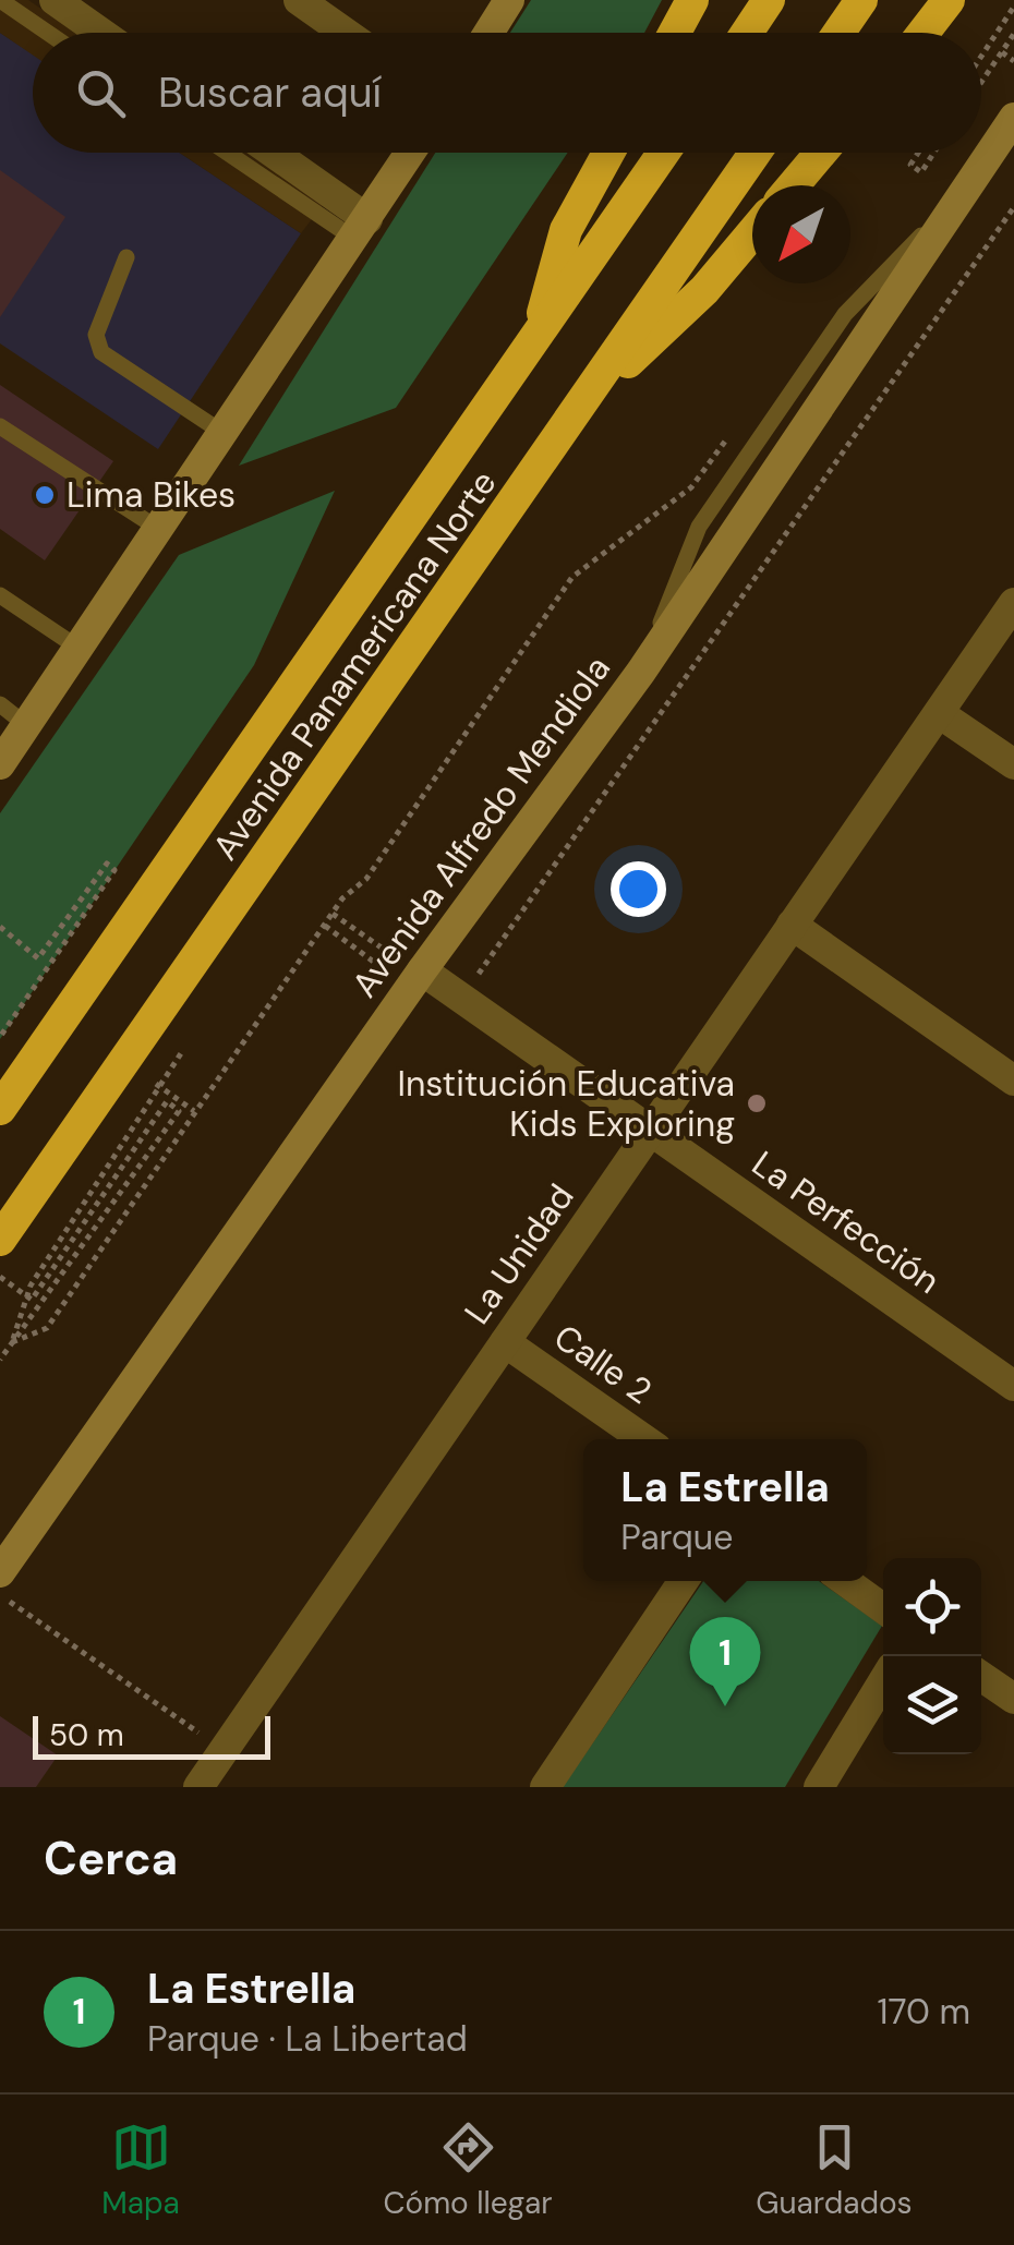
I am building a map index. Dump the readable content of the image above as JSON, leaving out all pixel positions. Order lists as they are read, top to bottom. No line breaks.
{"streets":{"highway":["Avenida Panamericana Norte"],"main road":["Avenida Alfredo Mendiola"],"street":["La Perfección","La Unidad","Calle 2"]},"crossings":[["Avenida Alfredo Mendiola","La Perfección"],["La Perfección","La Unidad"],["La Unidad","Calle 2"]],"places":["Lima Bikes","Institución Educativa Kids Exploring"],"scale_bar":"50 m","north":"bottom left","page":{"search":"Buscar aquí","popup":["La Estrella","Parque"],"pins":"1","scale":"50 m","heading":"Cerca","list":[{"mark":"1","name":"La Estrella","note":"Parque · La Libertad","value":"170 m"}],"nav":["Mapa","Cómo llegar","Guardados"]}}
